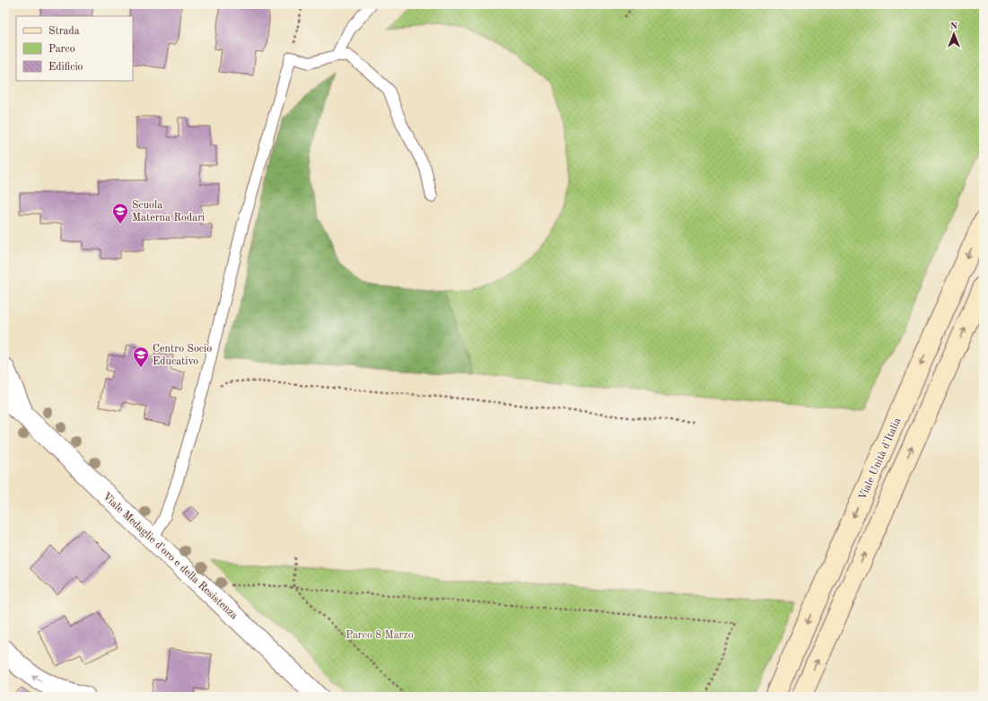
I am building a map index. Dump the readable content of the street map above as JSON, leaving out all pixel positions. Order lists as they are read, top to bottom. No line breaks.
{"streets":{"main road":["Viale Unità d'Italia"],"street":["Viale Medaglie d'oro e della Resistenza"]},"parks":["Parco 8 Marzo"],"places":{"school or university":["Scuola Materna Rodari","Centro Socio Educativo"]},"legend":["Strada","Parco","Edificio"],"north":"top"}
